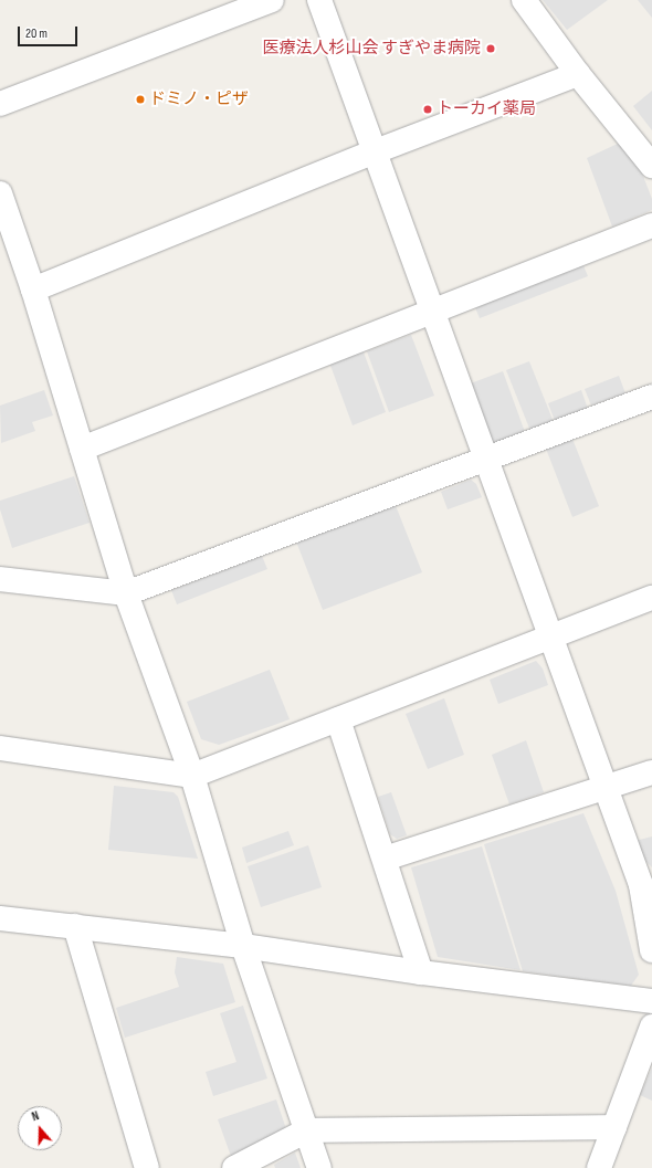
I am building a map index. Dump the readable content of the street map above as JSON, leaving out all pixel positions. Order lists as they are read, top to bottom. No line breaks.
{"places":["医療法人杉山会 すぎやま病院","ドミノ・ピザ","トーカイ薬局"],"scale_bar":"20 m","north":"top"}
